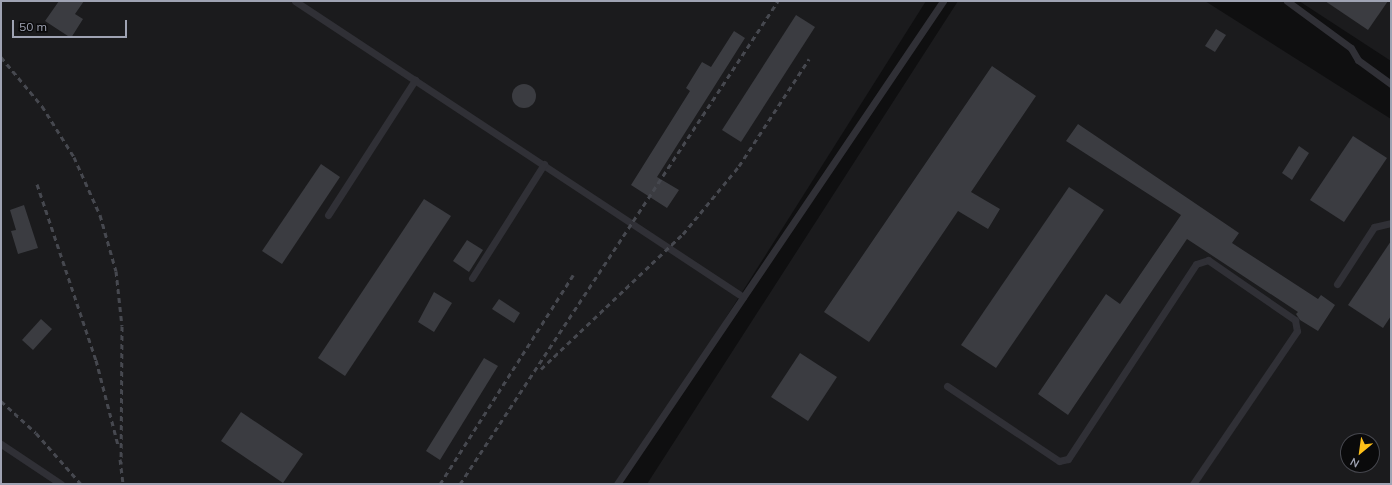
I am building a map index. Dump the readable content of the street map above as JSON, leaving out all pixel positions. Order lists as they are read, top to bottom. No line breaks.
{"scale_bar":"50 m","north":"bottom left"}
